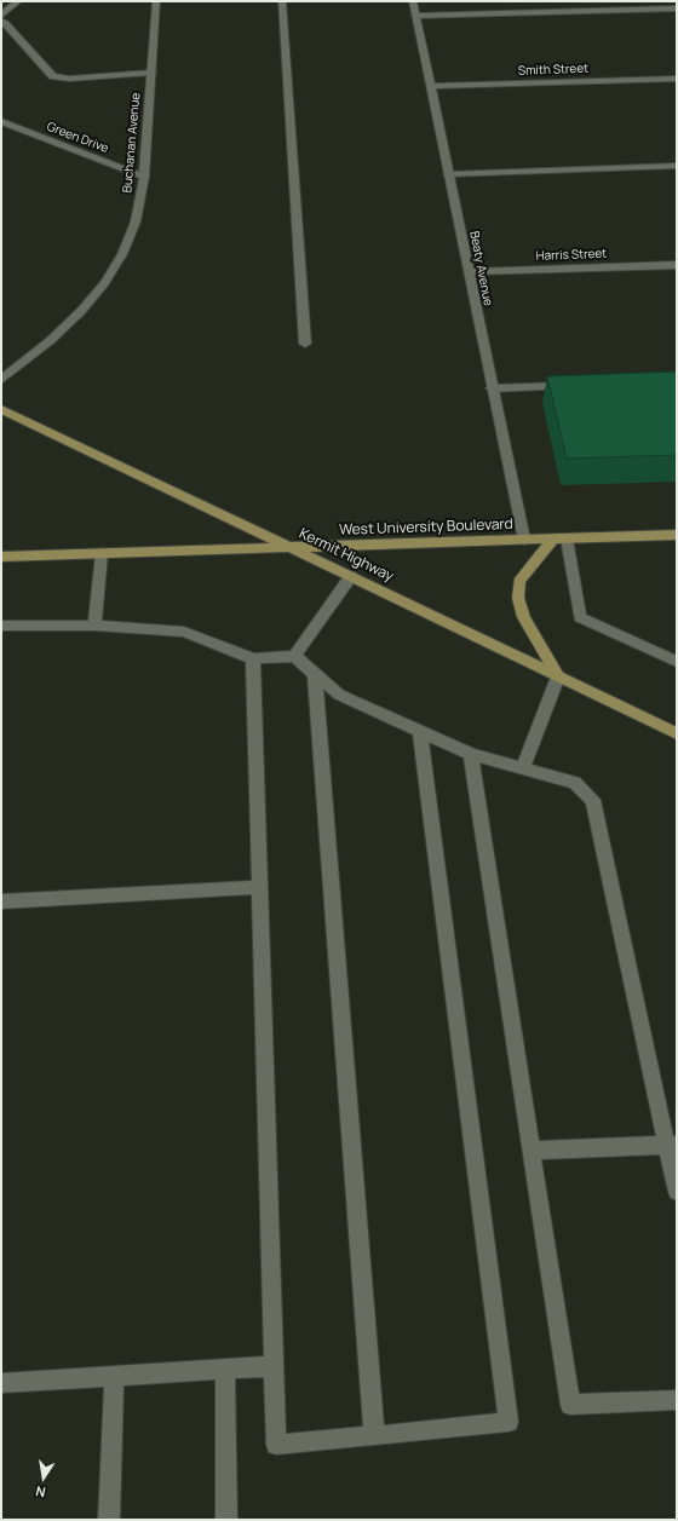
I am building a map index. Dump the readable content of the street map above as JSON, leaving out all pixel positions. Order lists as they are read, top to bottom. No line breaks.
{"streets":{"main road":["West University Boulevard","Kermit Highway"],"street":["Smith Street","Green Drive","Buchanan Avenue","Harris Street","Beaty Avenue"]},"crossings":[["Smith Street","Beaty Avenue"],["Green Drive","Buchanan Avenue"],["Harris Street","Beaty Avenue"],["Beaty Avenue","West University Boulevard"],["West University Boulevard","Kermit Highway"]],"north":"bottom"}
